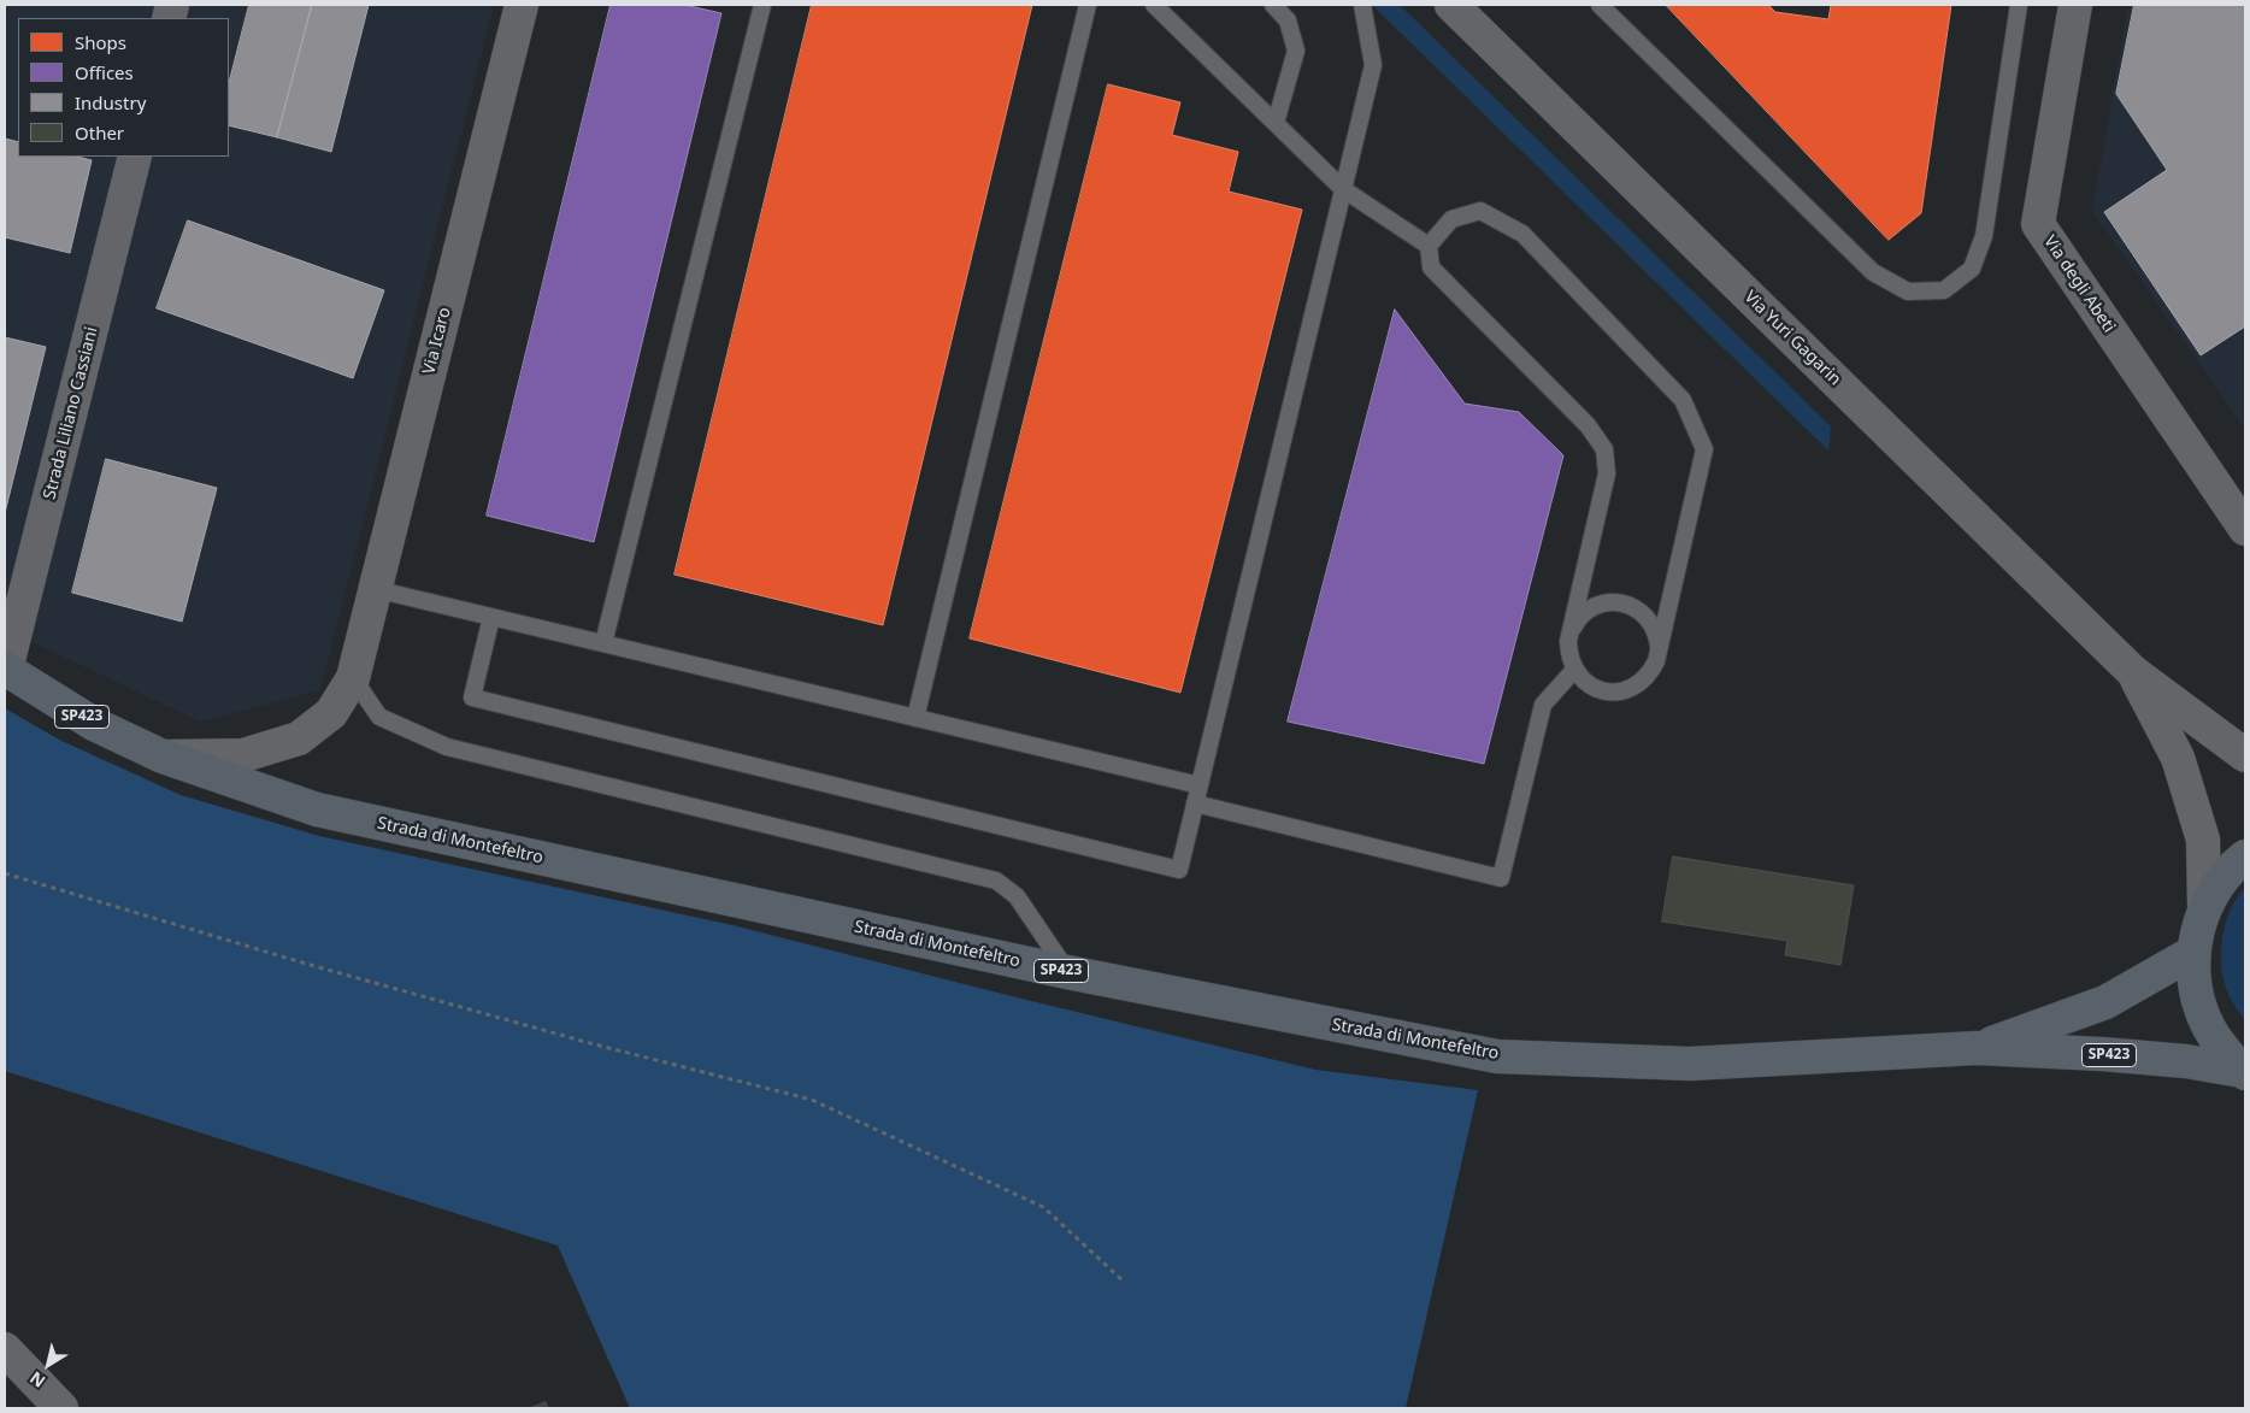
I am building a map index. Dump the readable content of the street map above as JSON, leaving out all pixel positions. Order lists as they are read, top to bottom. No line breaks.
{"streets":{"main road":["SP423","Strada di Montefeltro"],"street":["Via degli Abeti","Via Yuri Gagarin","Via Icaro","Strada Liliano Cassiani"]},"crossings":[["Via Yuri Gagarin","Strada di Montefeltro"],["Via Icaro","Strada di Montefeltro"],["Strada Liliano Cassiani","Strada di Montefeltro"]],"legend":["Shops","Offices","Industry","Other"],"north":"bottom left"}
